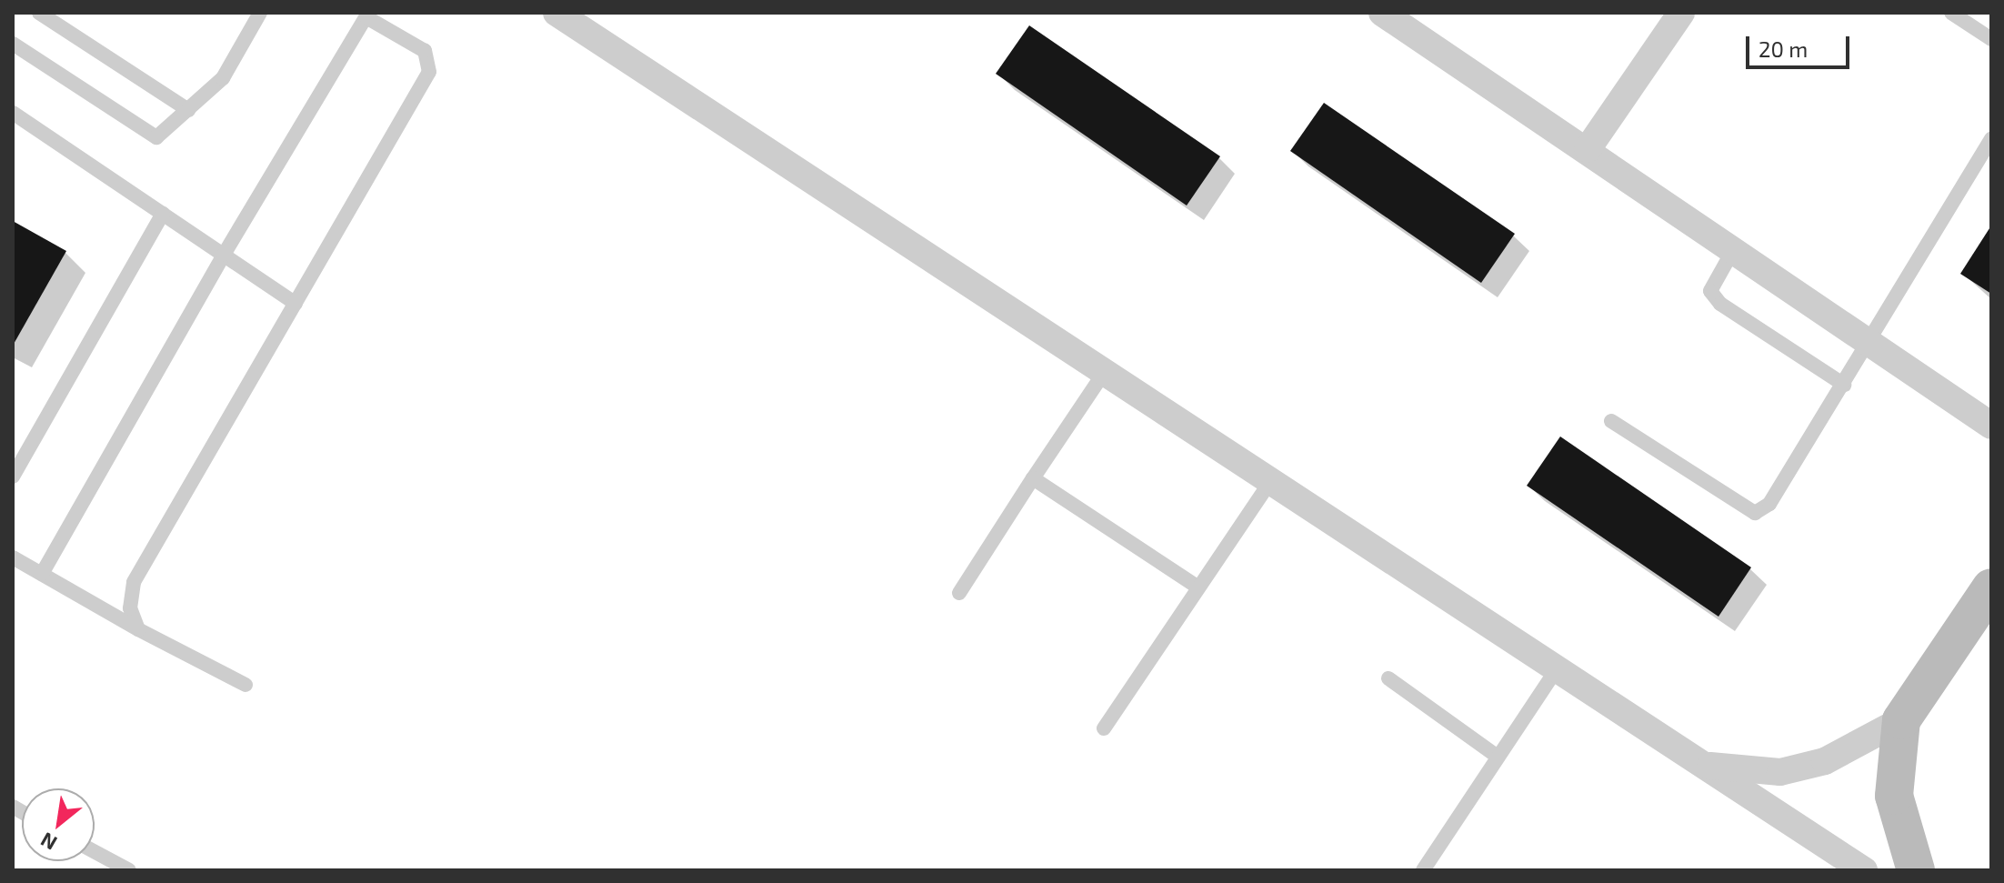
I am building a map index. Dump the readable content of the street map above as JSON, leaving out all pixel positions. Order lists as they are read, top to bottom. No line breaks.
{"scale_bar":"20 m","north":"bottom left"}
